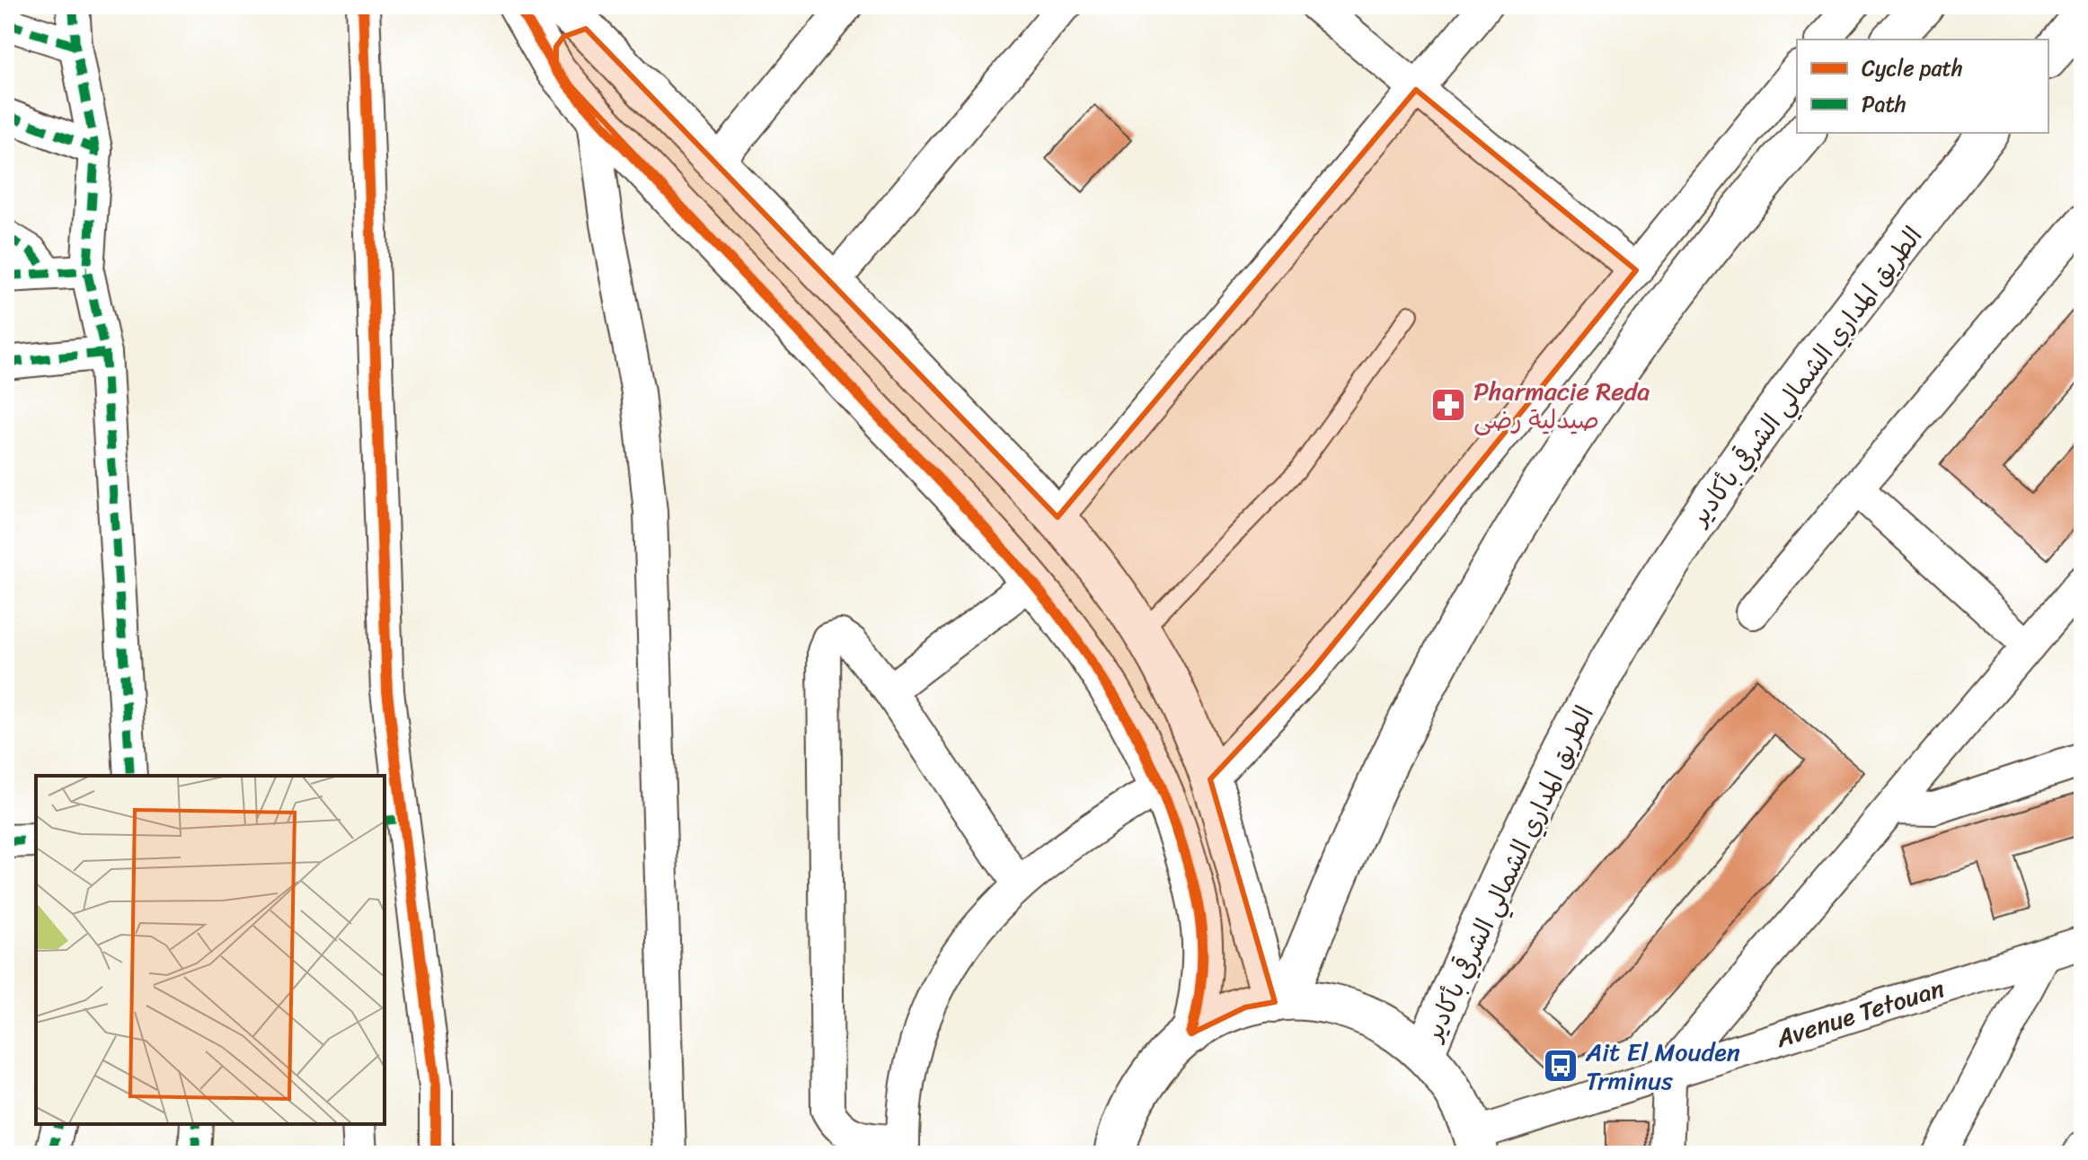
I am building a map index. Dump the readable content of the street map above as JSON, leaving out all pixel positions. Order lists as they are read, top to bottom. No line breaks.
{"streets":{"main road":["الطريق المداري الشمالي الشرقي بأكادير"],"street":["Avenue Tetouan"]},"places":{"pharmacy":["Pharmacie Reda صيدلية رضى"],"bus stop":["Ait El Mouden Trminus"]},"legend":["Cycle path","Path"]}
